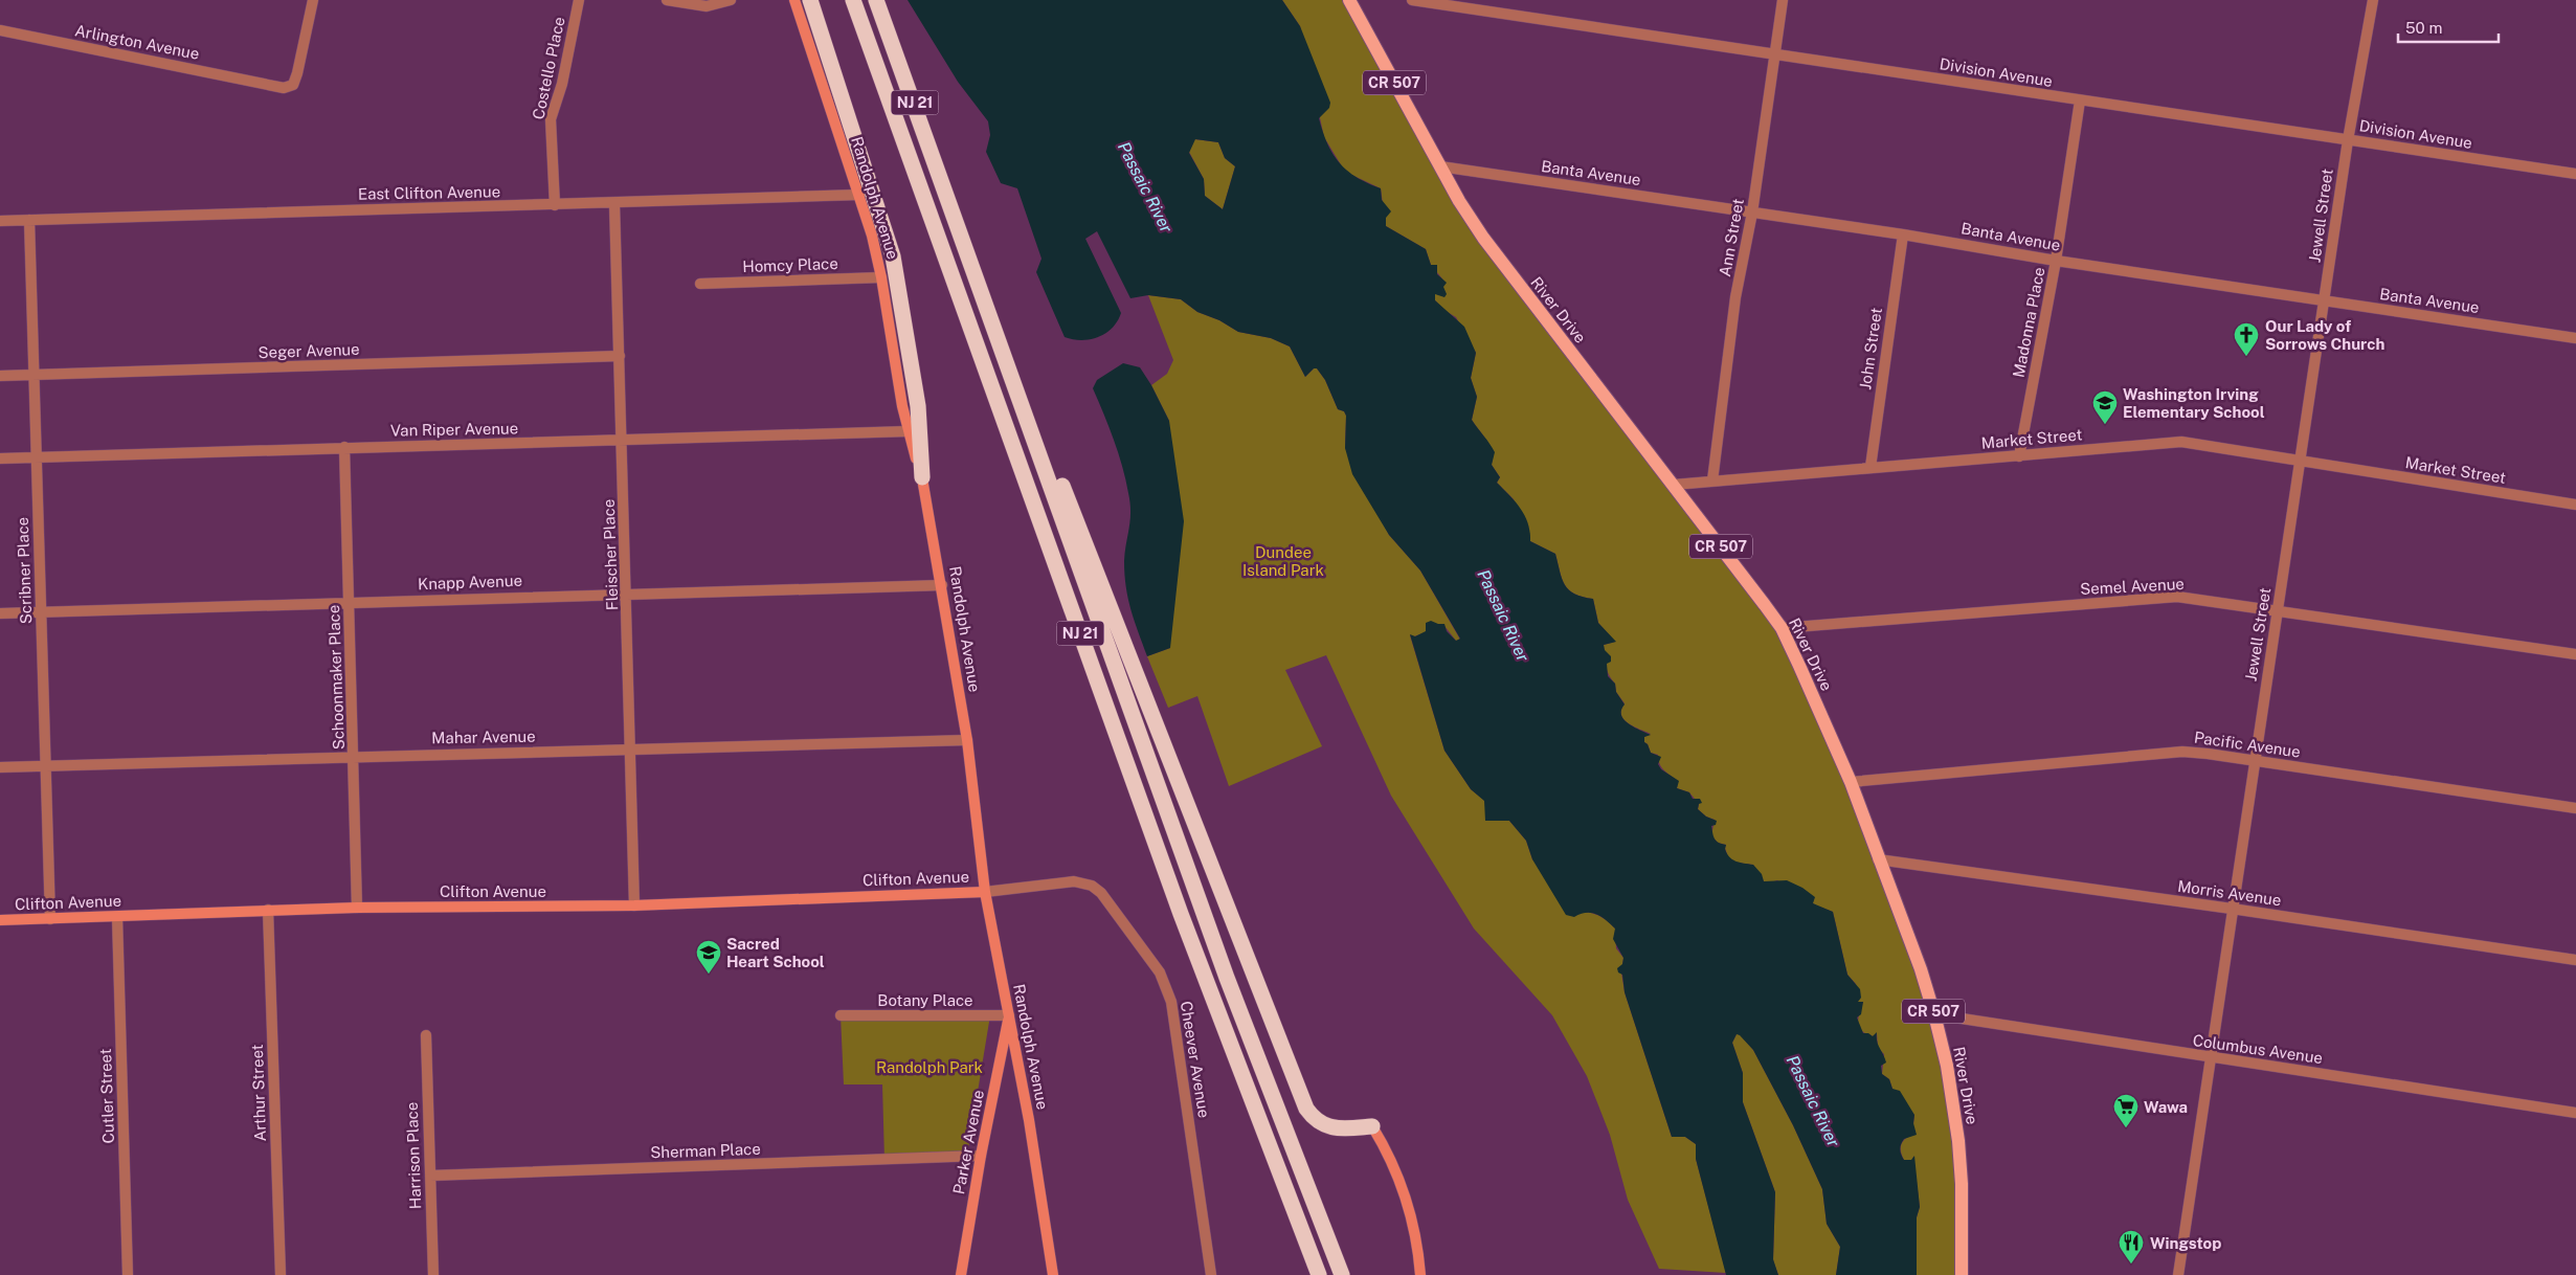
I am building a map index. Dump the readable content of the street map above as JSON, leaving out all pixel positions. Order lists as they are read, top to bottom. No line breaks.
{"streets":{"highway":["NJ 21"],"main road":["CR 507","River Drive"],"street":["Arlington Avenue","Costello Place","Division Avenue","Banta Avenue","East Clifton Avenue","Randolph Avenue","Jewell Street","Ann Street","Homcy Place","Madonna Place","John Street","Seger Avenue","Van Riper Avenue","Market Street","Fleischer Place","Scribner Place","Knapp Avenue","Semel Avenue","Schoonmaker Place","Mahar Avenue","Pacific Avenue","Clifton Avenue","Morris Avenue","Botany Place","Columbus Avenue","Cheever Avenue","Arthur Street","Cutler Street","Parker Avenue","Sherman Place","Harrison Place"]},"crossings":[["Costello Place","East Clifton Avenue"],["Division Avenue","Jewell Street"],["Division Avenue","Ann Street"],["Division Avenue","Madonna Place"],["Banta Avenue","Jewell Street"],["Banta Avenue","Ann Street"],["Banta Avenue","River Drive"],["Banta Avenue","Madonna Place"],["Banta Avenue","John Street"],["East Clifton Avenue","Randolph Avenue"],["East Clifton Avenue","Fleischer Place"],["East Clifton Avenue","Scribner Place"],["Randolph Avenue","Homcy Place"],["Randolph Avenue","Van Riper Avenue"],["Randolph Avenue","Knapp Avenue"],["Randolph Avenue","Mahar Avenue"],["Randolph Avenue","Clifton Avenue"],["Randolph Avenue","Botany Place"],["Randolph Avenue","Cheever Avenue"],["Randolph Avenue","Parker Avenue"],["Jewell Street","Market Street"],["Jewell Street","Semel Avenue"],["Jewell Street","Pacific Avenue"],["Jewell Street","Morris Avenue"],["Jewell Street","Columbus Avenue"],["Ann Street","Market Street"],["River Drive","Market Street"],["River Drive","Semel Avenue"],["River Drive","Pacific Avenue"],["River Drive","Morris Avenue"],["River Drive","Columbus Avenue"],["Madonna Place","Market Street"],["John Street","Market Street"],["Seger Avenue","Fleischer Place"],["Seger Avenue","Scribner Place"],["Van Riper Avenue","Fleischer Place"],["Van Riper Avenue","Scribner Place"],["Van Riper Avenue","Schoonmaker Place"],["Fleischer Place","Knapp Avenue"],["Fleischer Place","Mahar Avenue"],["Fleischer Place","Clifton Avenue"],["Scribner Place","Knapp Avenue"],["Scribner Place","Mahar Avenue"],["Scribner Place","Clifton Avenue"],["Knapp Avenue","Schoonmaker Place"],["Schoonmaker Place","Mahar Avenue"],["Schoonmaker Place","Clifton Avenue"],["Clifton Avenue","Cheever Avenue"],["Clifton Avenue","Arthur Street"],["Clifton Avenue","Cutler Street"],["Botany Place","Parker Avenue"],["Parker Avenue","Sherman Place"],["Sherman Place","Harrison Place"]],"water":["Passaic River"],"parks":["Dundee Island Park","Randolph Park"],"places":{"church":["Our Lady of Sorrows Church"],"school or university":["Washington Irving Elementary School","Sacred Heart School"],"supermarket":["Wawa"],"restaurant":["Wingstop"]},"scale_bar":"50 m"}
